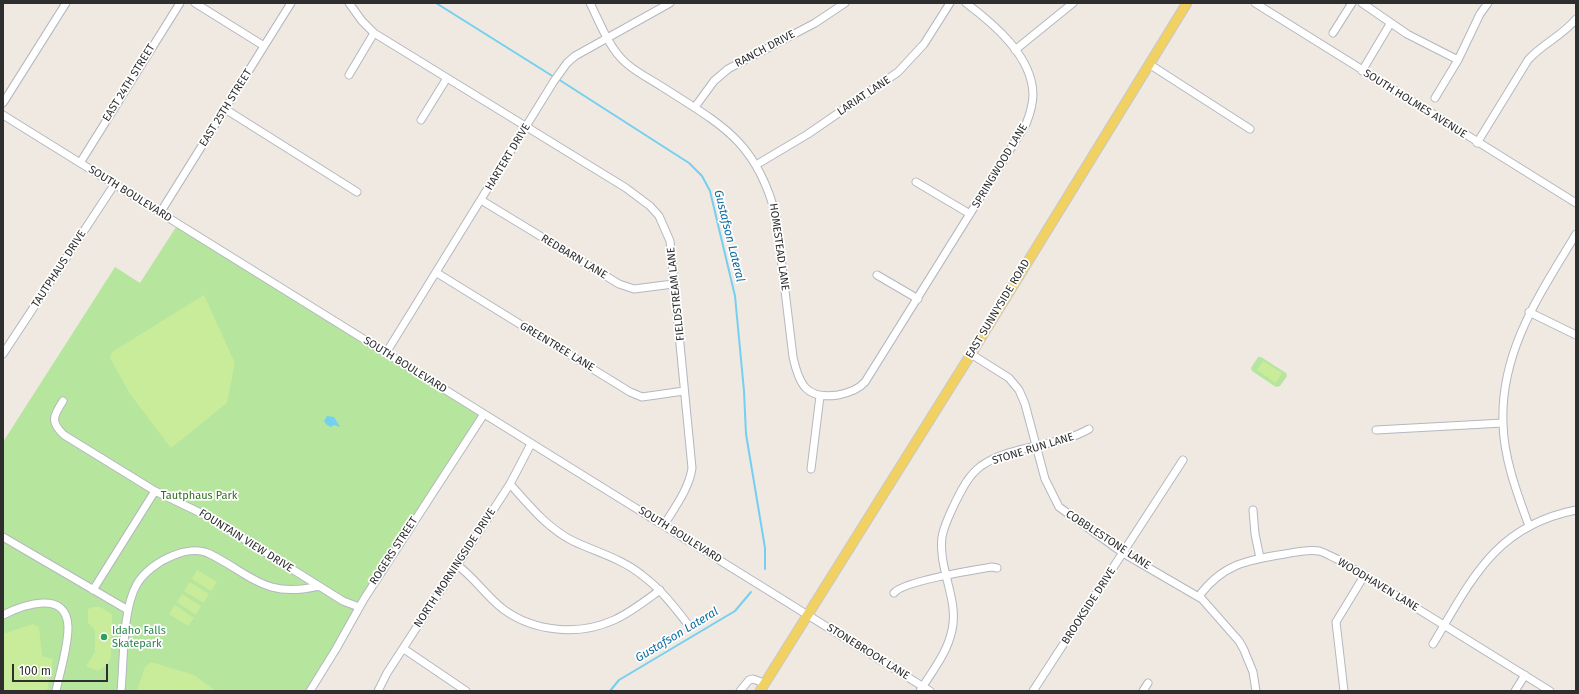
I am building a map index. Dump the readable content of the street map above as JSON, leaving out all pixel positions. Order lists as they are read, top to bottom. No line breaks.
{"streets":{"main road":["EAST SUNNYSIDE ROAD"],"street":["RANCH DRIVE","EAST 24TH STREET","LARIAT LANE","SOUTH HOLMES AVENUE","EAST 25TH STREET","HARTERT DRIVE","SPRINGWOOD LANE","SOUTH BOULEVARD","HOMESTEAD LANE","REDBARN LANE","TAUTPHAUS DRIVE","FIELDSTREAM LANE","GREENTREE LANE","STONE RUN LANE","COBBLESTONE LANE","FOUNTAIN VIEW DRIVE","ROGERS STREET","NORTH MORNINGSIDE DRIVE","WOODHAVEN LANE","BROOKSIDE DRIVE","STONEBROOK LANE"]},"crossings":[["RANCH DRIVE","HOMESTEAD LANE"],["EAST 24TH STREET","SOUTH BOULEVARD"],["LARIAT LANE","HOMESTEAD LANE"],["EAST 25TH STREET","SOUTH BOULEVARD"],["HARTERT DRIVE","SOUTH BOULEVARD"],["HARTERT DRIVE","HOMESTEAD LANE"],["HARTERT DRIVE","REDBARN LANE"],["HARTERT DRIVE","FIELDSTREAM LANE"],["HARTERT DRIVE","GREENTREE LANE"],["SPRINGWOOD LANE","HOMESTEAD LANE"],["SOUTH BOULEVARD","TAUTPHAUS DRIVE"],["SOUTH BOULEVARD","FIELDSTREAM LANE"],["SOUTH BOULEVARD","EAST SUNNYSIDE ROAD"],["SOUTH BOULEVARD","ROGERS STREET"],["SOUTH BOULEVARD","NORTH MORNINGSIDE DRIVE"],["SOUTH BOULEVARD","STONEBROOK LANE"],["REDBARN LANE","FIELDSTREAM LANE"],["FIELDSTREAM LANE","GREENTREE LANE"],["EAST SUNNYSIDE ROAD","COBBLESTONE LANE"],["EAST SUNNYSIDE ROAD","STONEBROOK LANE"],["STONE RUN LANE","COBBLESTONE LANE"],["STONE RUN LANE","STONEBROOK LANE"],["COBBLESTONE LANE","WOODHAVEN LANE"],["COBBLESTONE LANE","BROOKSIDE DRIVE"],["FOUNTAIN VIEW DRIVE","ROGERS STREET"]],"water":["Gustafson Lateral"],"parks":["Tautphaus Park"],"places":["Idaho Falls Skatepark"],"scale_bar":"100 m"}
